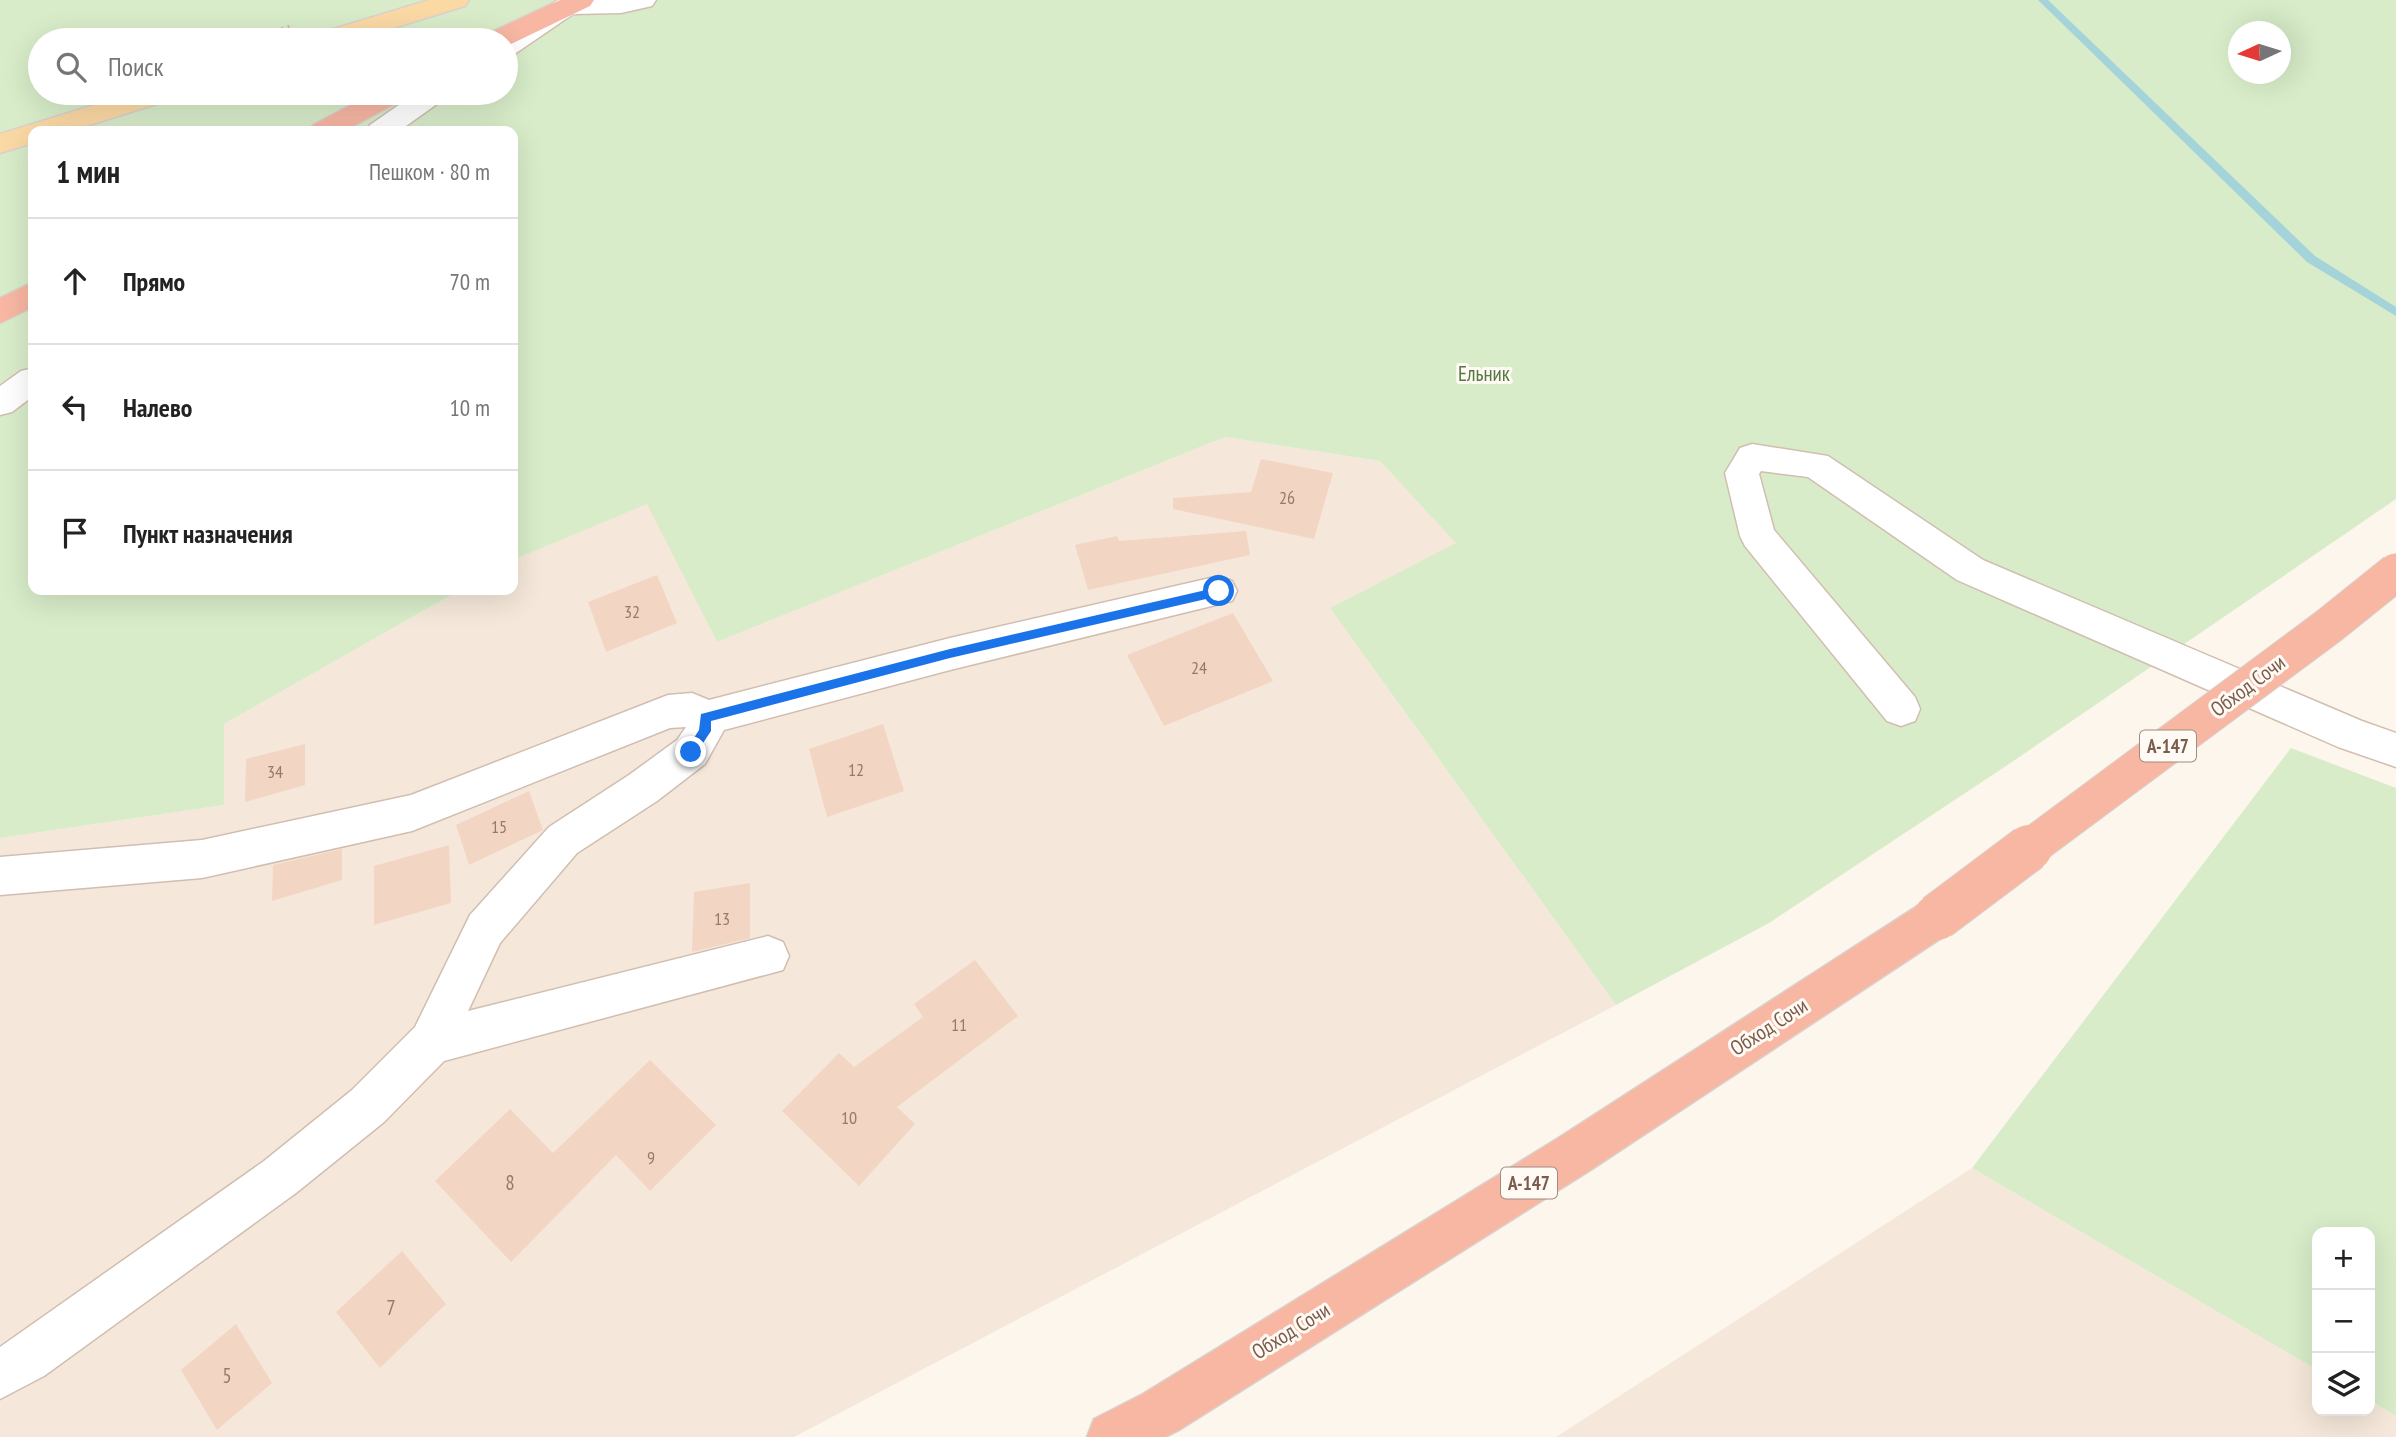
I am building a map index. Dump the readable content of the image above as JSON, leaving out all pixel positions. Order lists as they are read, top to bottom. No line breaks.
{"streets":{"highway":["Обход Сочи","А-147"]},"parks":["Ельник"],"house_numbers":["26","32","24","12","34","15","13","11","10","9","8","7","5"],"north":"left","page":{"search":"Поиск","heading":["1 мин","Пешком · 80 m"],"list":[["Прямо","70 m"],["Налево","10 m"],"Пункт назначения"],"map_buttons":["+","−"]}}
